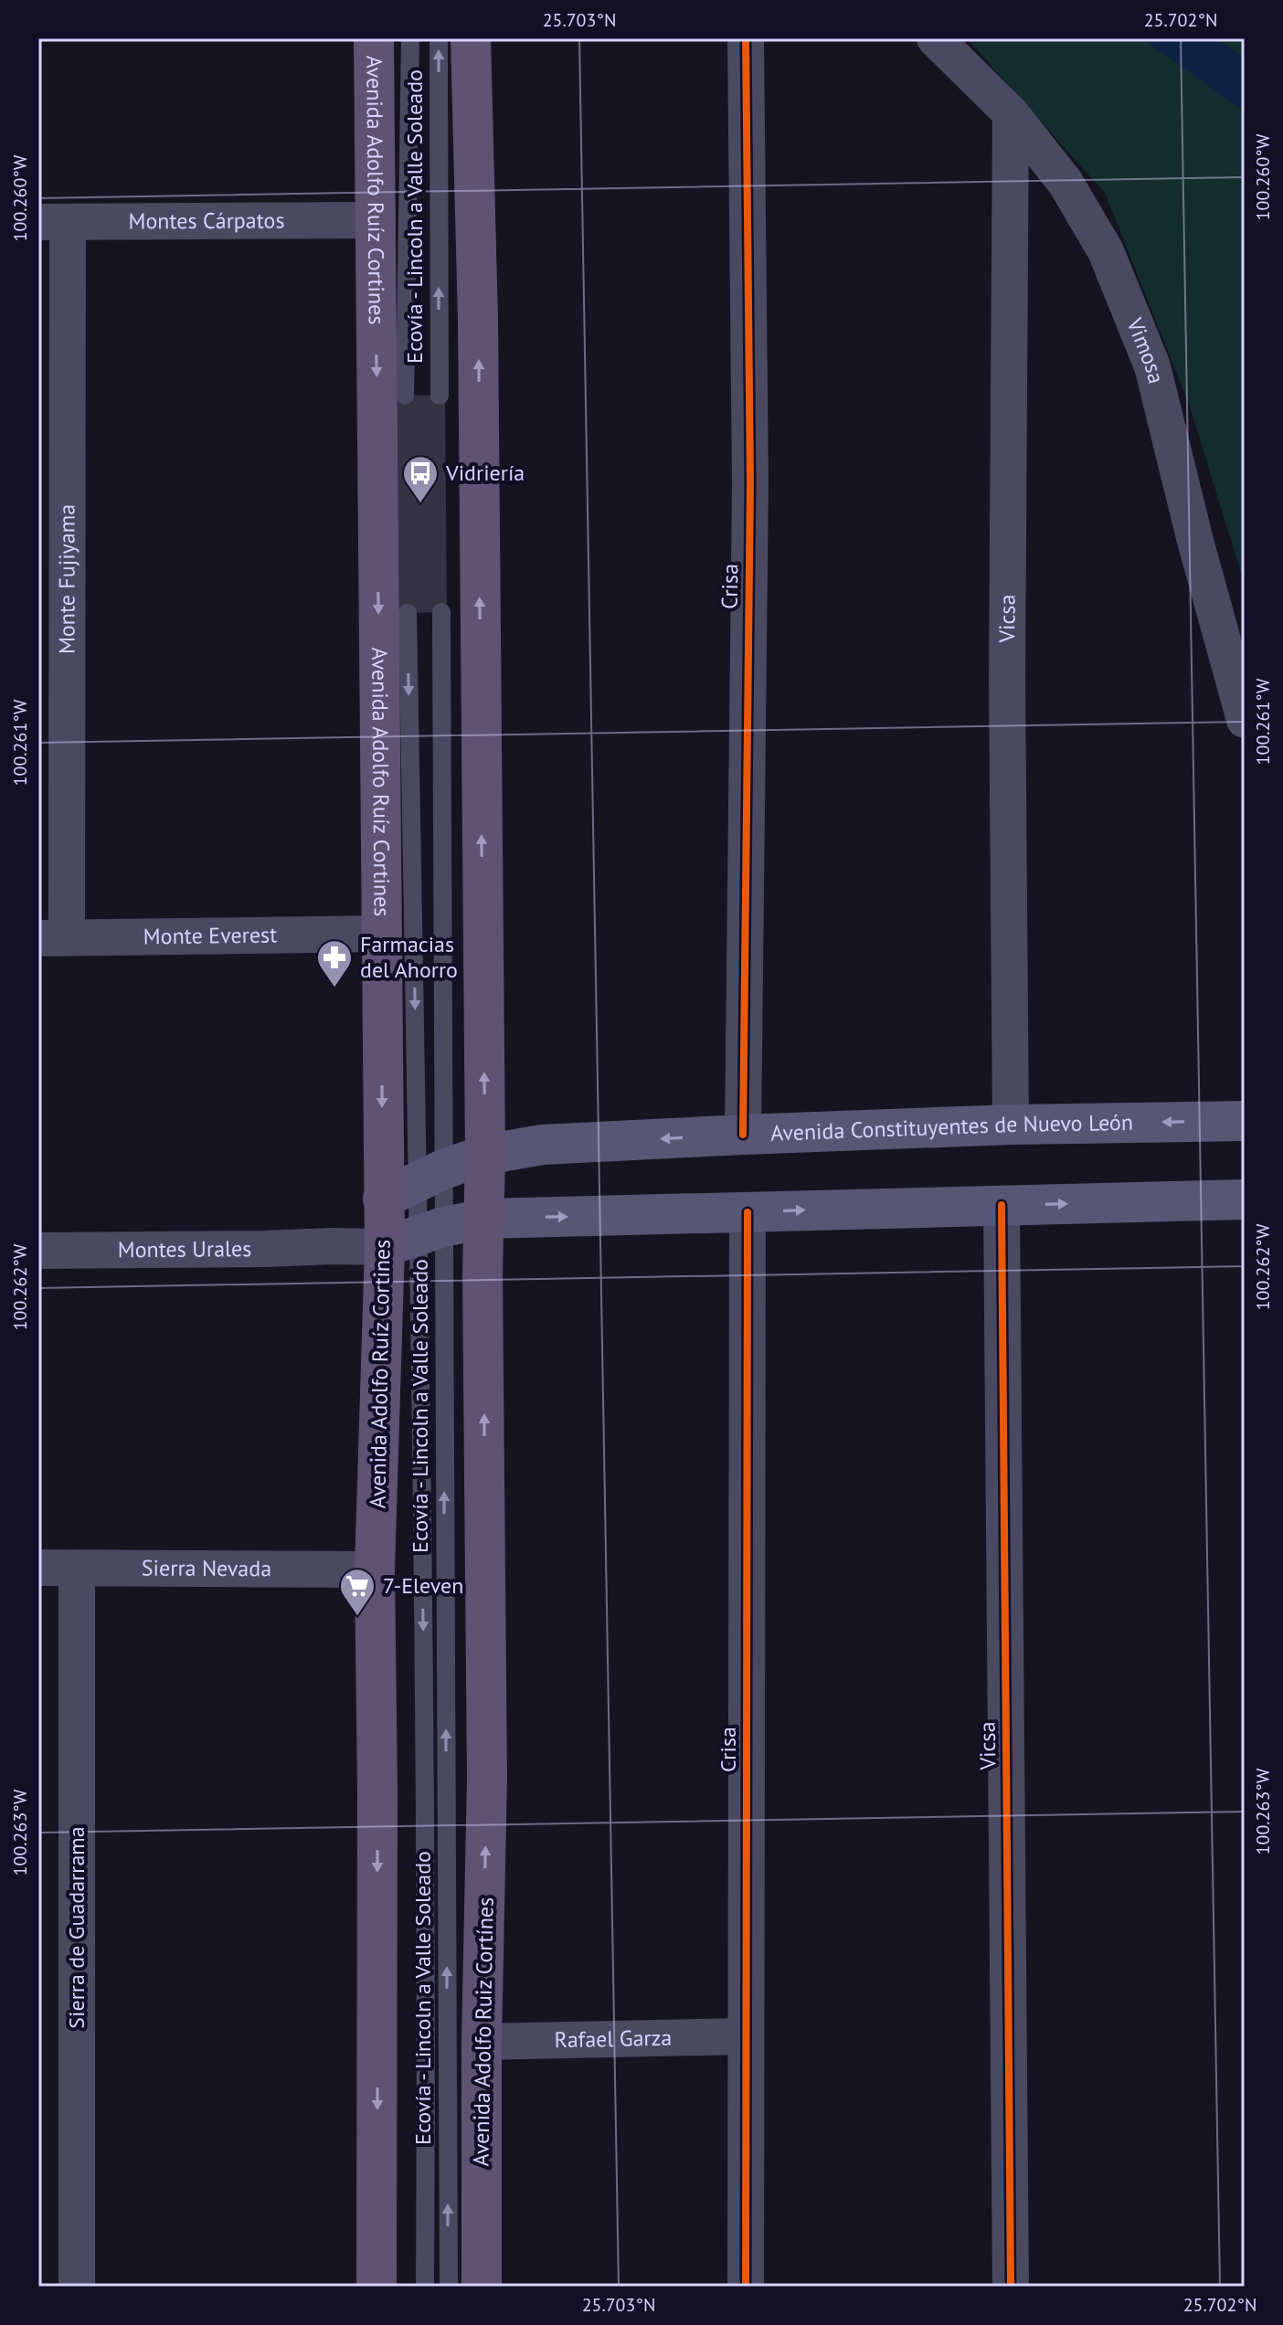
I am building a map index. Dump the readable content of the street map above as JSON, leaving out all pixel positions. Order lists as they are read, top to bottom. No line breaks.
{"streets":{"main road":["Avenida Adolfo Ruíz Cortines","Avenida Constituyentes de Nuevo León","Avenida Adolfo Ruiz Cortínes"],"street":["Montes Cárpatos","Vimosa","Monte Fujiyama","Crisa","Vicsa","Monte Everest","Montes Urales","Sierra Nevada","Sierra de Guadarrama","Rafael Garza"],"lane":["Ecovía - Lincoln a Valle Soleado"]},"crossings":[["Avenida Adolfo Ruíz Cortines","Ecovía - Lincoln a Valle Soleado"],["Avenida Adolfo Ruíz Cortines","Montes Cárpatos"],["Avenida Adolfo Ruíz Cortines","Monte Everest"],["Avenida Adolfo Ruíz Cortines","Avenida Constituyentes de Nuevo León"],["Avenida Adolfo Ruíz Cortines","Montes Urales"],["Avenida Adolfo Ruíz Cortines","Sierra Nevada"],["Ecovía - Lincoln a Valle Soleado","Avenida Constituyentes de Nuevo León"],["Ecovía - Lincoln a Valle Soleado","Montes Urales"],["Montes Cárpatos","Monte Fujiyama"],["Vimosa","Vicsa"],["Monte Fujiyama","Monte Everest"],["Crisa","Avenida Constituyentes de Nuevo León"],["Crisa","Rafael Garza"],["Vicsa","Avenida Constituyentes de Nuevo León"],["Sierra Nevada","Sierra de Guadarrama"],["Avenida Adolfo Ruiz Cortínes","Rafael Garza"]],"one_way":["Avenida Adolfo Ruiz Cortínes"],"places":{"bus stop":["Vidriería"],"pharmacy":["Farmacias del Ahorro"],"supermarket":["7-Eleven"]},"coordinates":["25.703°N","25.702°N","100.260°W","100.261°W","100.262°W","100.263°W"]}
